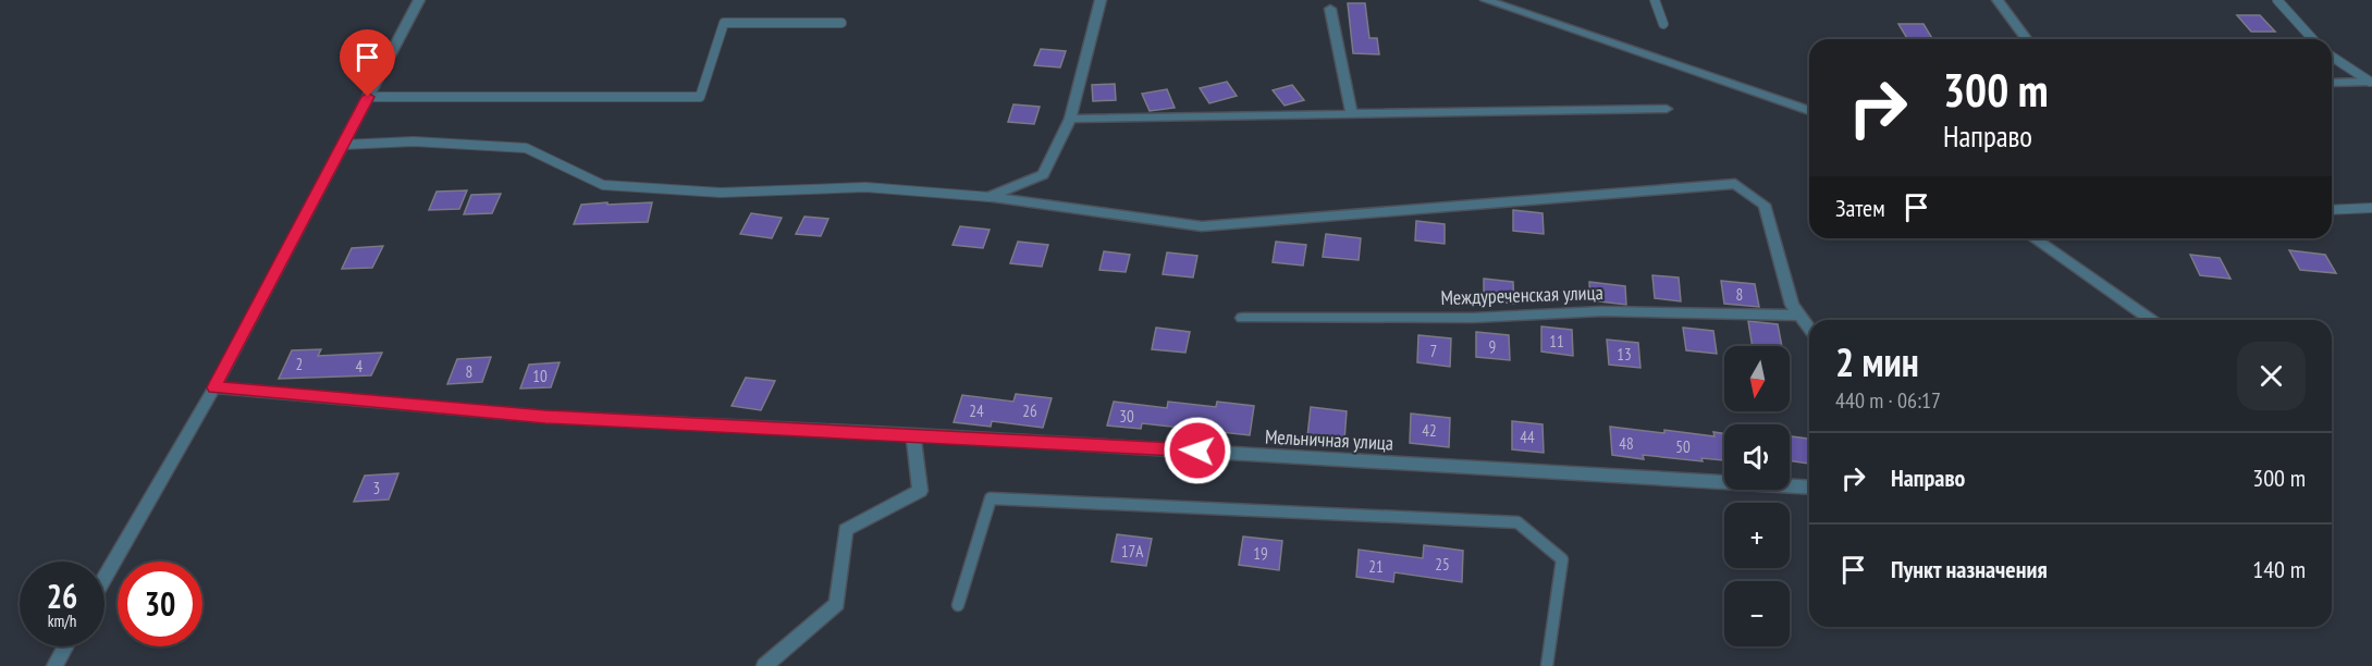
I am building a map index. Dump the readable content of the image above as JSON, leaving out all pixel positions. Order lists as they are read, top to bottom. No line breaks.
{"streets":{"street":["Междуреченская улица","Мельничная улица"]},"house_numbers":["8","11","9","7","13","2","4","8","10","24","26","30","42","44","48","50","3","17А","19","25","21"],"north":"bottom","page":{"turn":["300 m","Направо"],"then":"Затем","heading":["2 мин","440 m · 06:17"],"map_buttons":["+","−"],"list":[{"name":"Направо","value":"300 m"},{"name":"Пункт назначения","value":"140 m"}],"speed":"26 km/h","limit":"30"}}
